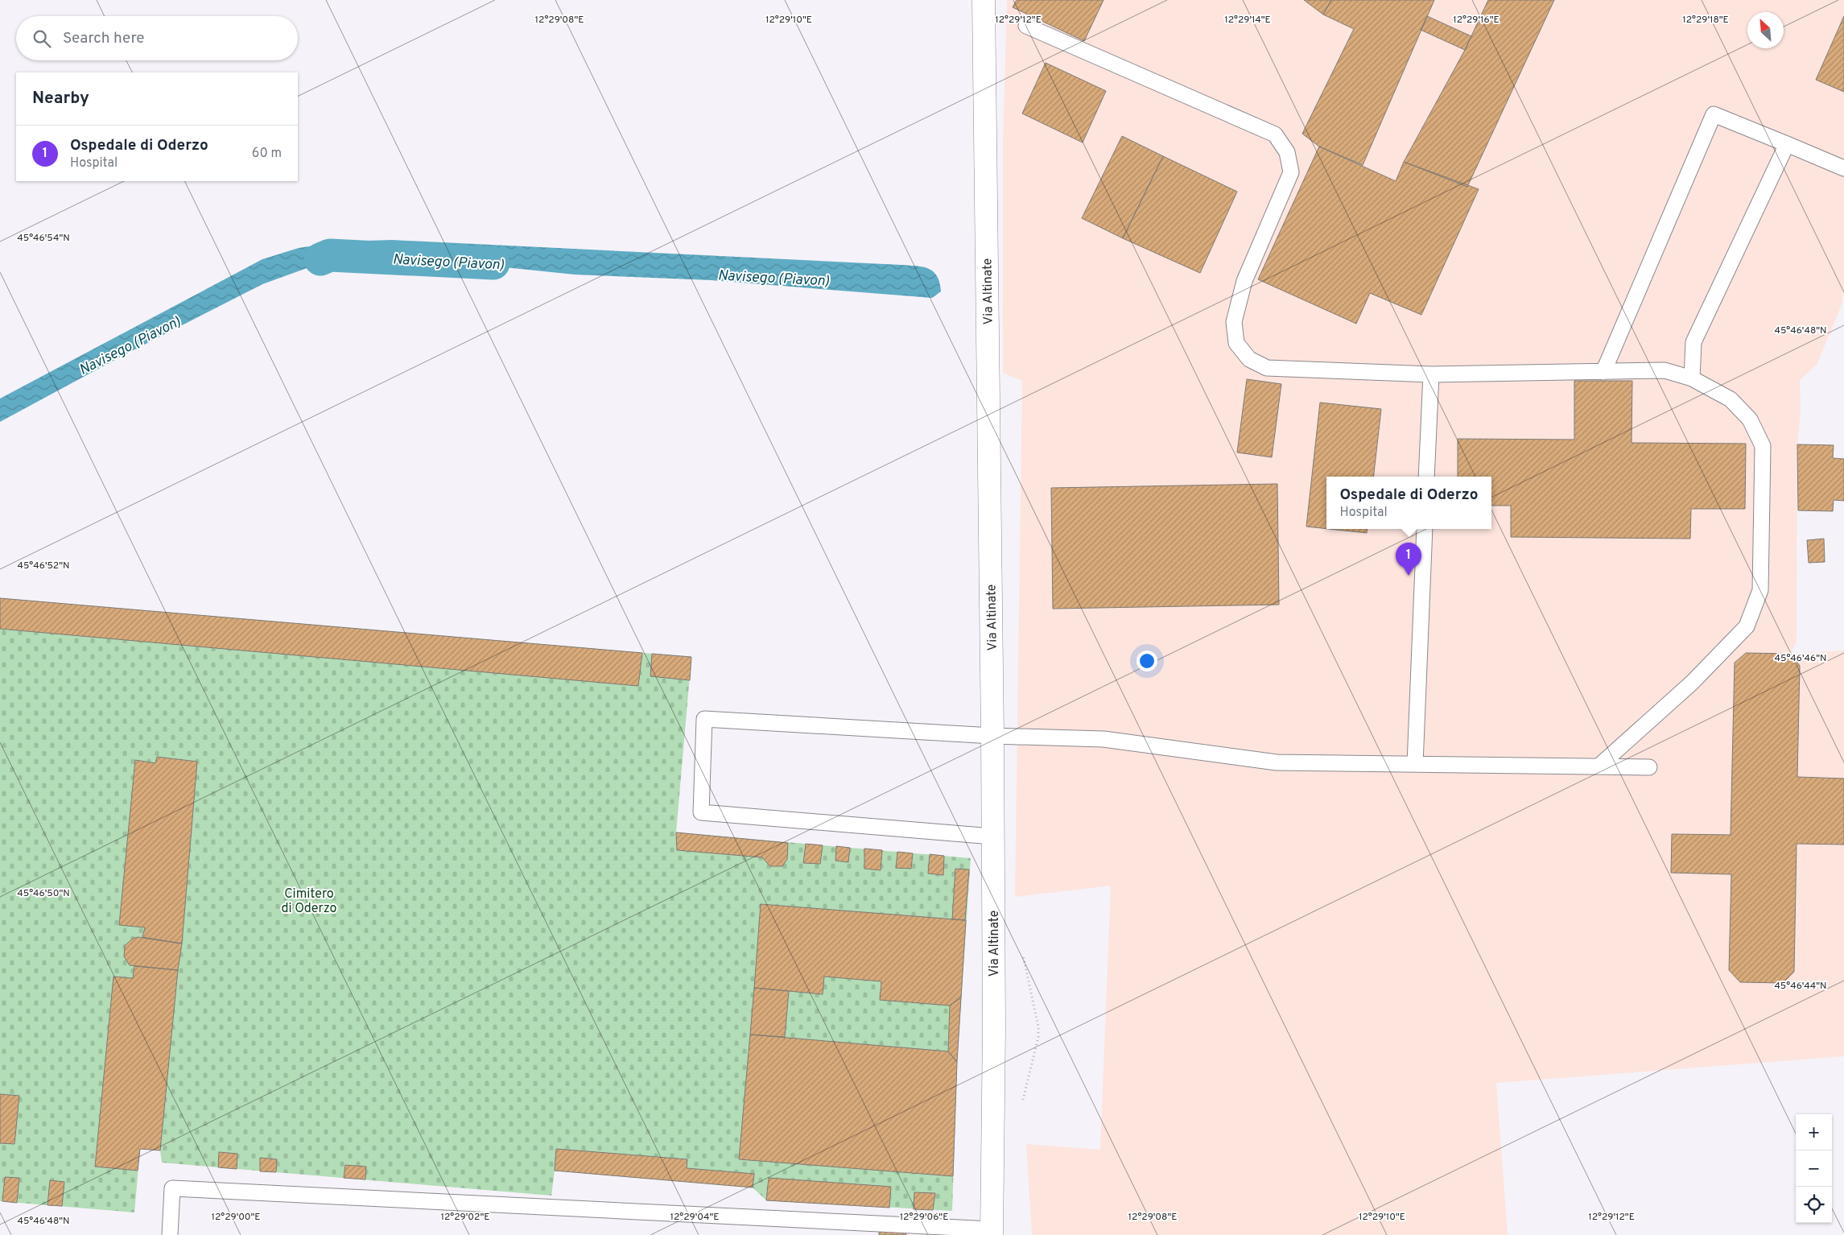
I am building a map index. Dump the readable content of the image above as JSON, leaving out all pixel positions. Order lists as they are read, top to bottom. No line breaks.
{"streets":{"street":["Via Altinate"]},"water":["Navisego (Piavon)"],"parks":["Cimitero di Oderzo"],"north":"top left","page":{"search":"Search here","heading":"Nearby","list":[{"mark":"1","name":"Ospedale di Oderzo","note":"Hospital","value":"60 m"}],"popup":["Ospedale di Oderzo","Hospital"],"pins":"1","map_buttons":["+","−"]},"coordinates":["12°29'08\"E","12°29'10\"E","12°29'12\"E","12°29'14\"E","12°29'18\"E","12°29'16\"E","45°46'54\"N","45°46'48\"N","45°46'52\"N","45°46'46\"N","45°46'50\"N","45°46'44\"N","12°29'00\"E","12°29'02\"E","12°29'04\"E","12°29'06\"E"]}
